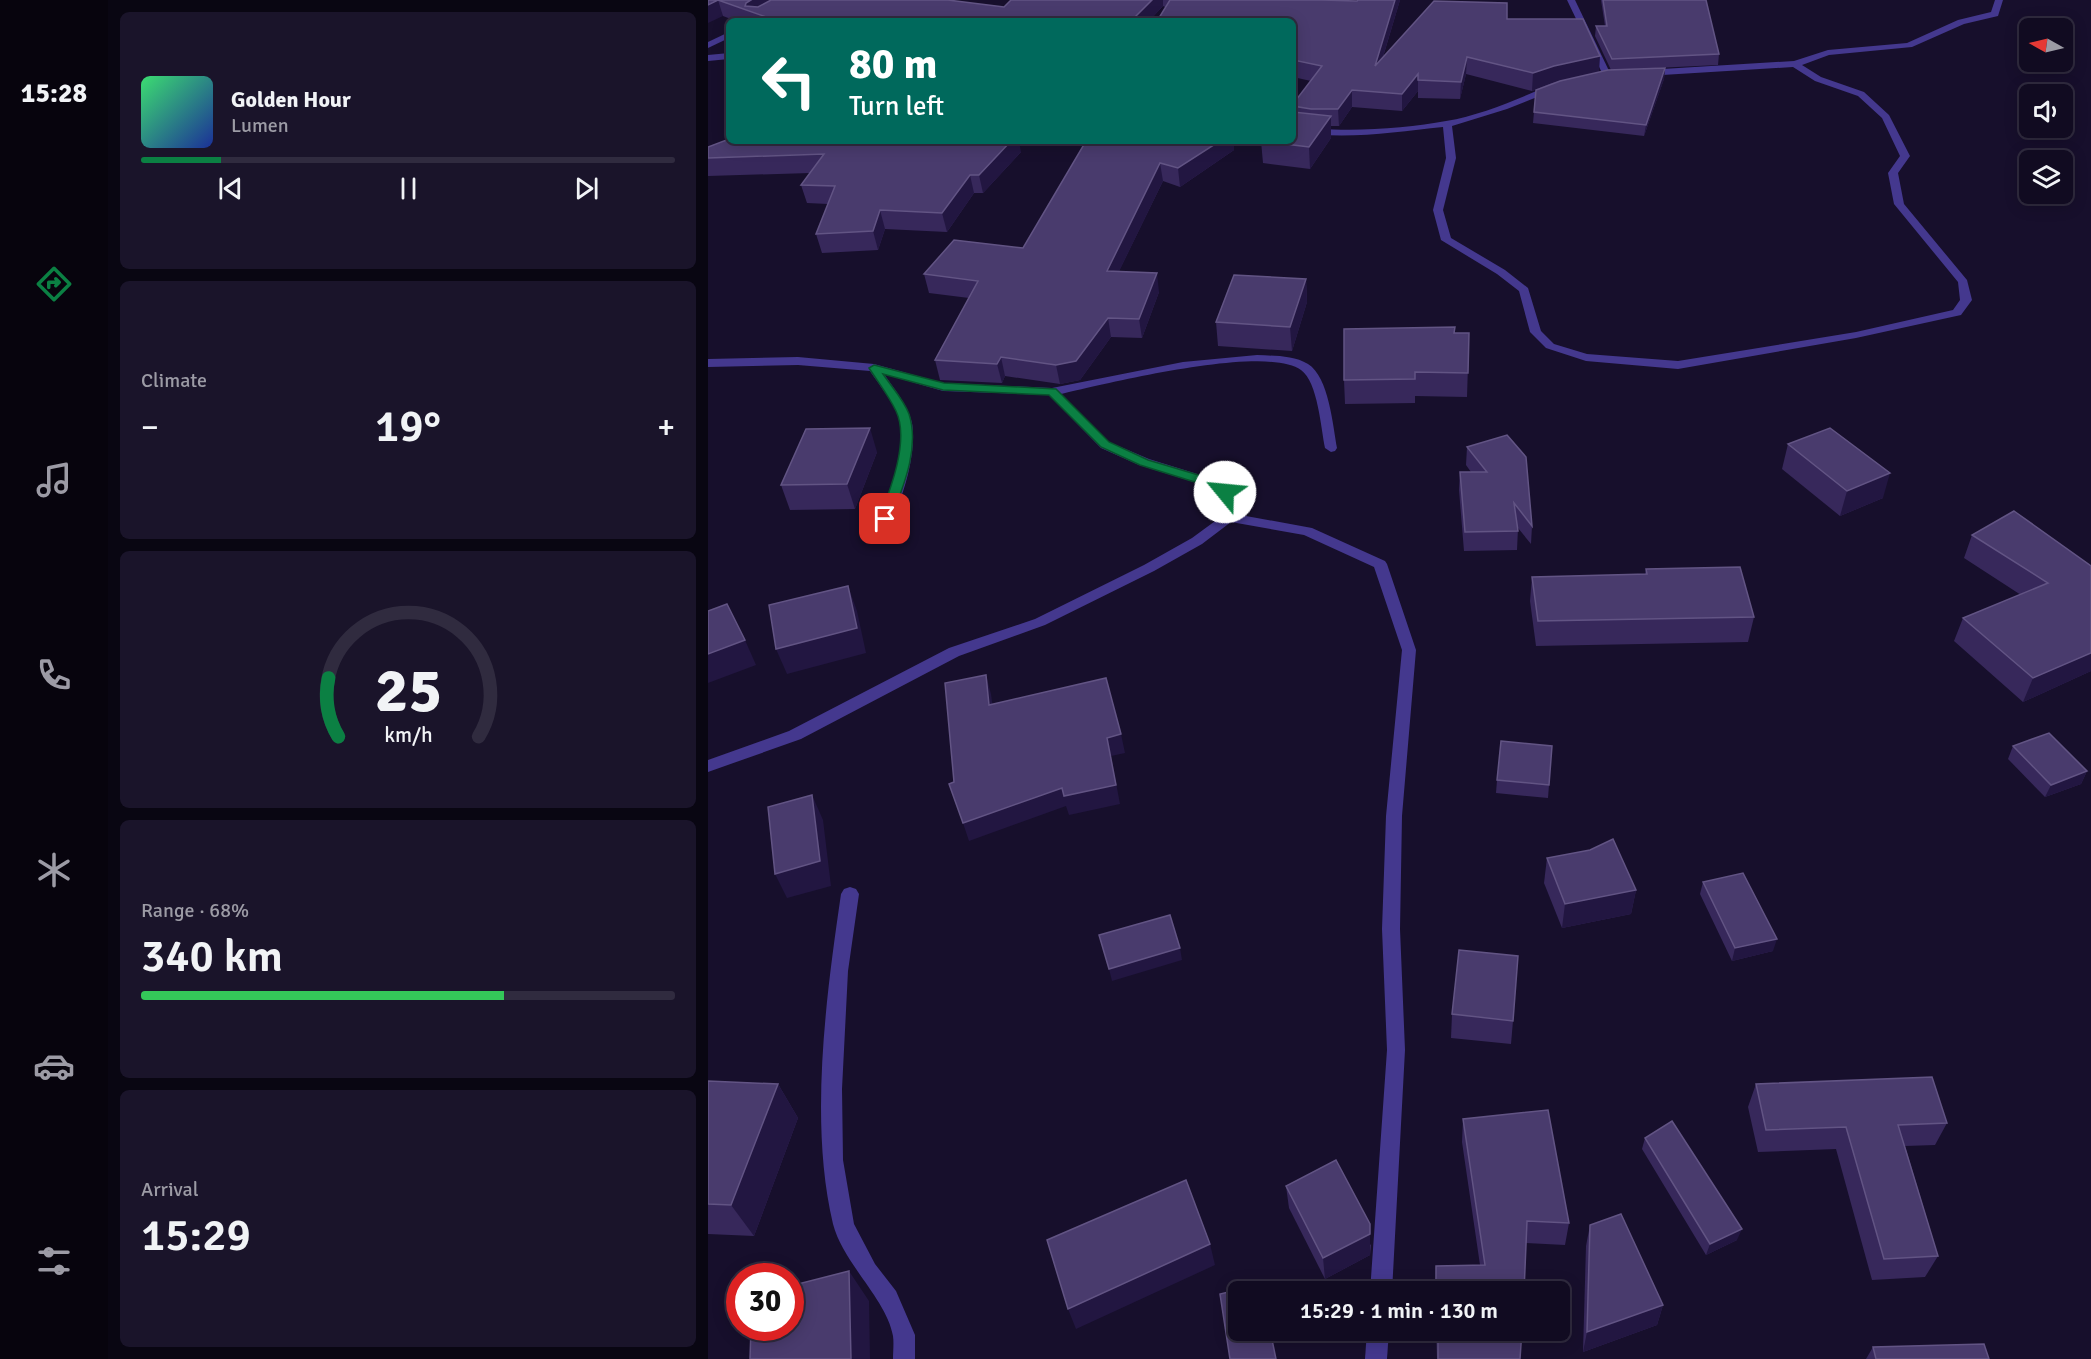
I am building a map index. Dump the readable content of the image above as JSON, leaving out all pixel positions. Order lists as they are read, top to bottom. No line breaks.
{"north":"left","page":{"tabs":"15:28","turn":["80 m","Turn left"],"song":["Golden Hour","Lumen"],"tile":["Climate",["Range · 68%","340 km"],["Arrival","15:29"]],"heat":["−","19°","+"],"limit":"30","trip":"15:29 · 1 min · 130 m","gauge":["25","km/h"]}}
